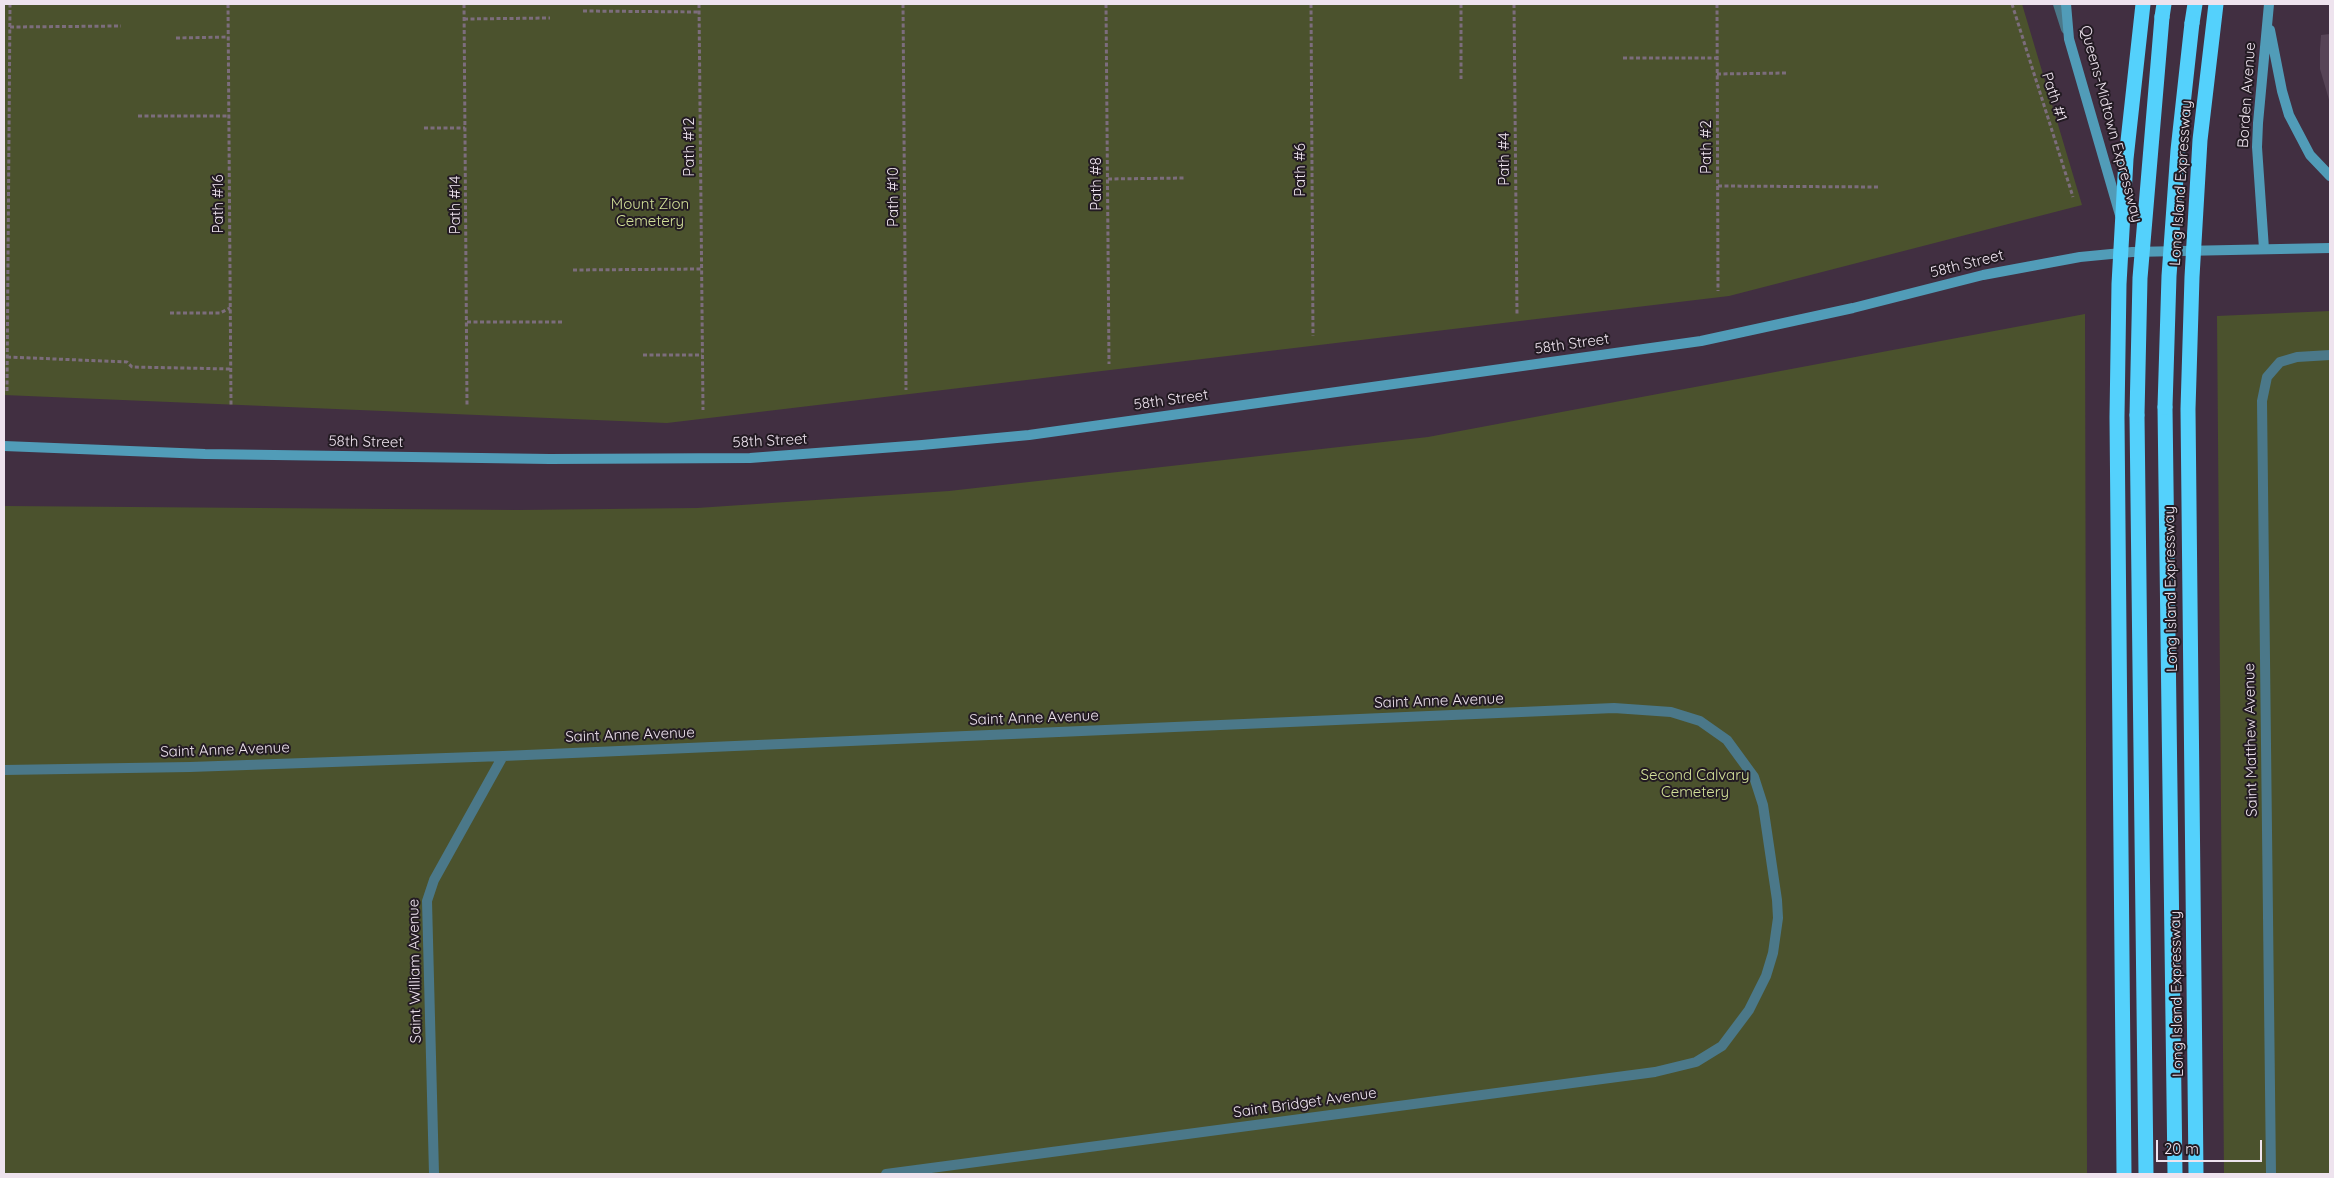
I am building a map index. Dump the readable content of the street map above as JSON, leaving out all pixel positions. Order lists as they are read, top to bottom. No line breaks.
{"streets":{"highway":["Long Island Expressway"],"main road":["Borden Avenue","Queens-Midtown Expressway","58th Street"],"street":["Saint Anne Avenue","Saint Matthew Avenue","Saint William Avenue","Saint Bridget Avenue"],"path":["Path #1","Path #12","Path #2","Path #4","Path #6","Path #8","Path #10","Path #16","Path #14"]},"crossings":[["Borden Avenue","58th Street"],["Queens-Midtown Expressway","58th Street"],["Saint Anne Avenue","Saint William Avenue"],["Saint Anne Avenue","Saint Bridget Avenue"]],"parks":["Mount Zion Cemetery","Second Calvary Cemetery"],"scale_bar":"20 m"}
